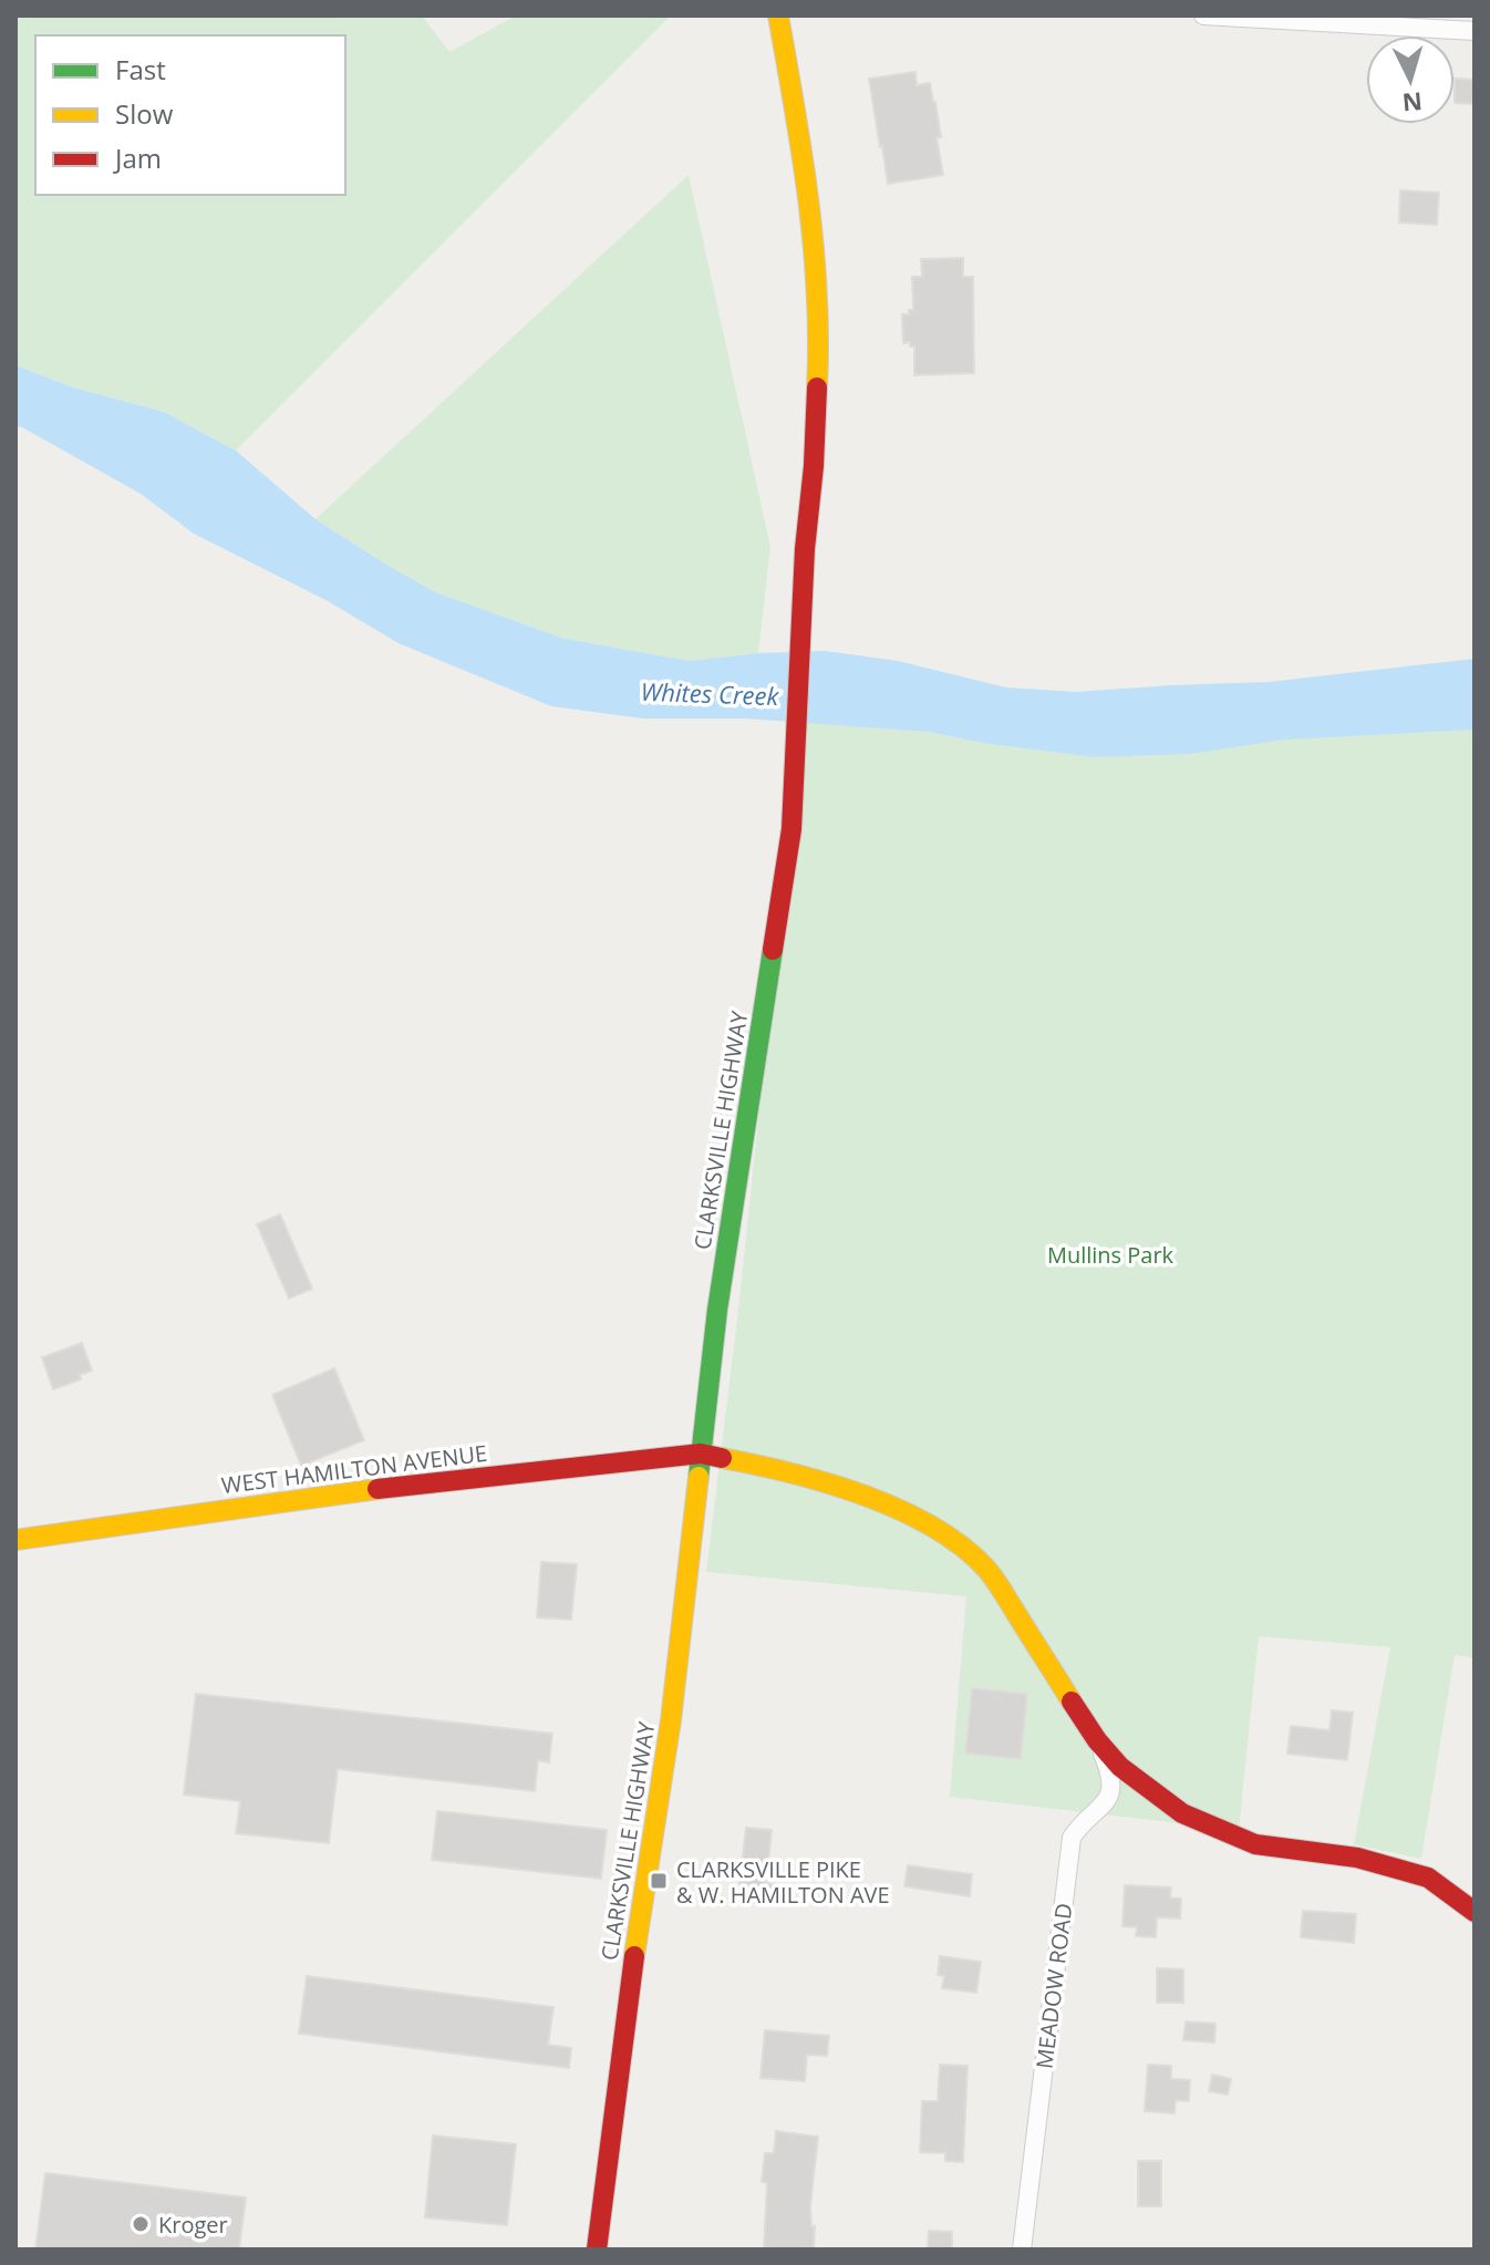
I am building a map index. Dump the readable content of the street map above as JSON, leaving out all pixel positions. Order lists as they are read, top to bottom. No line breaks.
{"streets":{"main road":["CLARKSVILLE HIGHWAY","WEST HAMILTON AVENUE"],"street":["MEADOW ROAD"]},"crossings":[["CLARKSVILLE HIGHWAY","WEST HAMILTON AVENUE"],["WEST HAMILTON AVENUE","MEADOW ROAD"]],"water":["Whites Creek"],"parks":["Mullins Park"],"places":{"transit":["CLARKSVILLE PIKE & W. HAMILTON AVE"],"other":["Kroger"]},"legend":["Fast","Slow","Jam"],"north":"bottom"}
